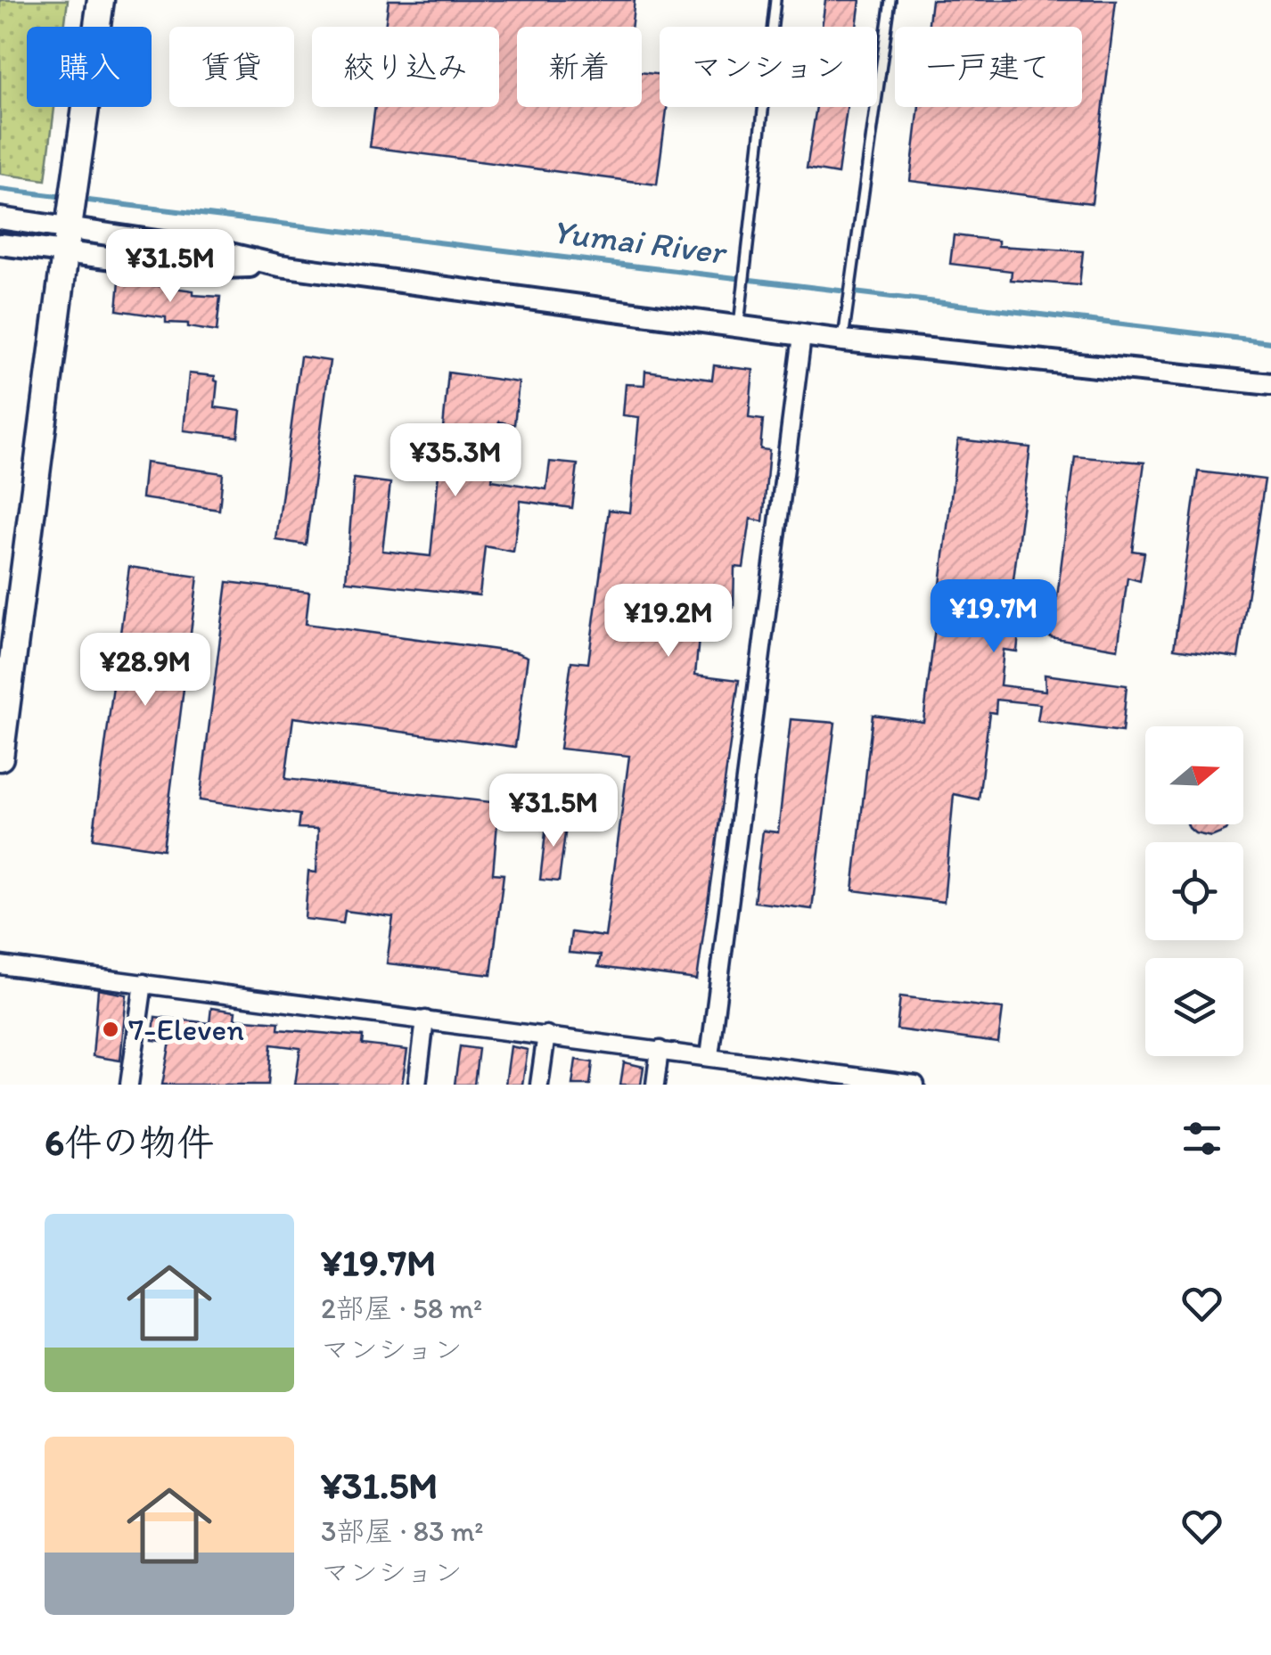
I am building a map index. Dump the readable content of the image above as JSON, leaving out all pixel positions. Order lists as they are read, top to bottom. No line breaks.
{"water":["Yumai River"],"places":["7-Eleven"],"north":"right","page":{"chip":["購入","賃貸","絞り込み","新着","マンション","一戸建て"],"price":["¥31.5M","¥35.3M","¥19.7M","¥19.2M","¥28.9M","¥31.5M"],"heading":"6件の物件","list":[{"name":"¥19.7M","note":"2部屋 · 58 m² · マンション"},{"name":"¥31.5M","note":"3部屋 · 83 m² · マンション"}]}}
